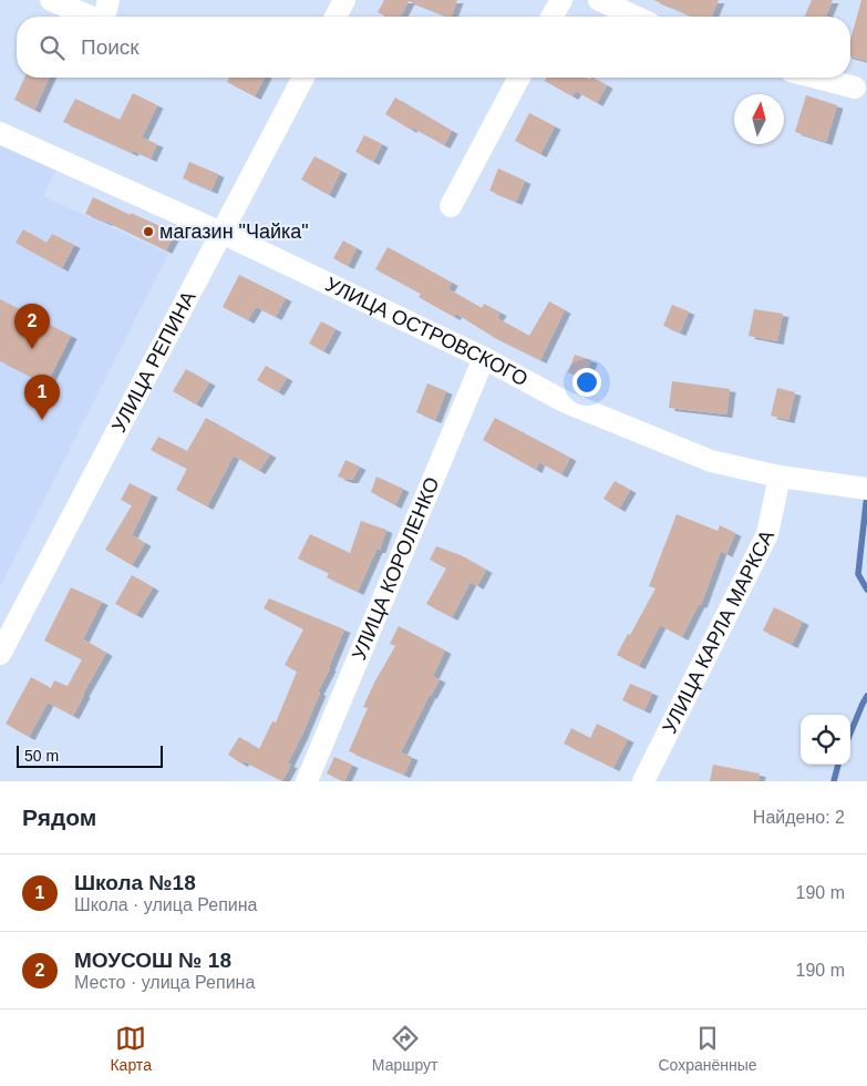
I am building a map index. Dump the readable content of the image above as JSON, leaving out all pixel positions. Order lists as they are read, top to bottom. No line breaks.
{"streets":{"street":["УЛИЦА ОСТРОВСКОГО","УЛИЦА РЕПИНА","УЛИЦА КОРОЛЕНКО","УЛИЦА КАРЛА МАРКСА"]},"crossings":[["УЛИЦА ОСТРОВСКОГО","УЛИЦА РЕПИНА"],["УЛИЦА ОСТРОВСКОГО","УЛИЦА КОРОЛЕНКО"],["УЛИЦА ОСТРОВСКОГО","УЛИЦА КАРЛА МАРКСА"]],"places":["магазин \"Чайка\""],"scale_bar":"50 m","north":"top","page":{"search":"Поиск","pins":["2","1"],"scale":"50 m","heading":["Рядом","Найдено: 2"],"list":[{"mark":"1","name":"Школа №18","note":"Школа · улица Репина","value":"190 m"},{"mark":"2","name":"МОУСОШ № 18","note":"Место · улица Репина","value":"190 m"}],"nav":["Карта","Маршрут","Сохранённые"]}}
